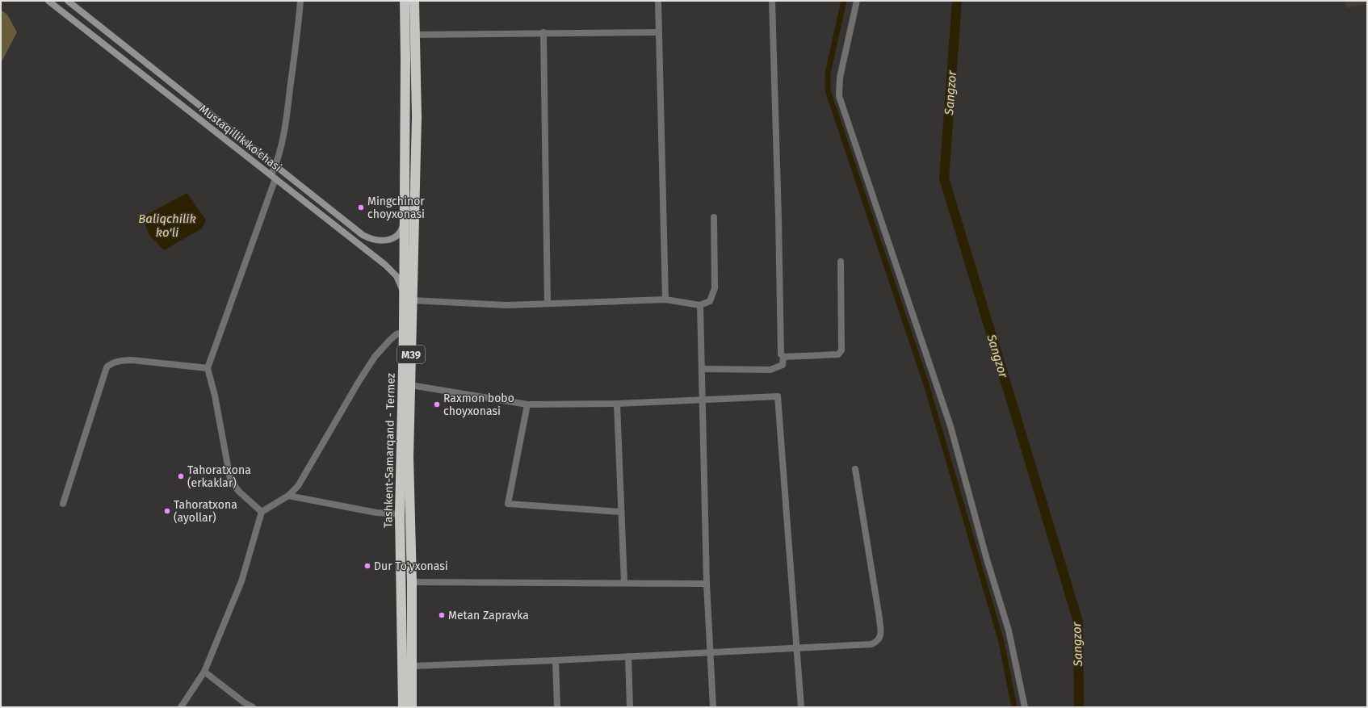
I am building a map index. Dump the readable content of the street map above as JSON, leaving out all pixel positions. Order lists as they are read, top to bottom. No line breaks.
{"streets":{"highway":["M39","Tashkent-Samarqand - Termez"],"main road":["Mustaqillik ko’chasi"]},"crossings":[["Mustaqillik ko’chasi","Tashkent-Samarqand - Termez"]],"water":["Sangzor","Baliqchilik ko'li"],"places":["Mingchinor choyxonasi","Raxmon bobo choyxonasi","Tahoratxona (erkaklar)","Tahoratxona (ayollar)","Dur To'yxonasi","Metan Zapravka"]}
